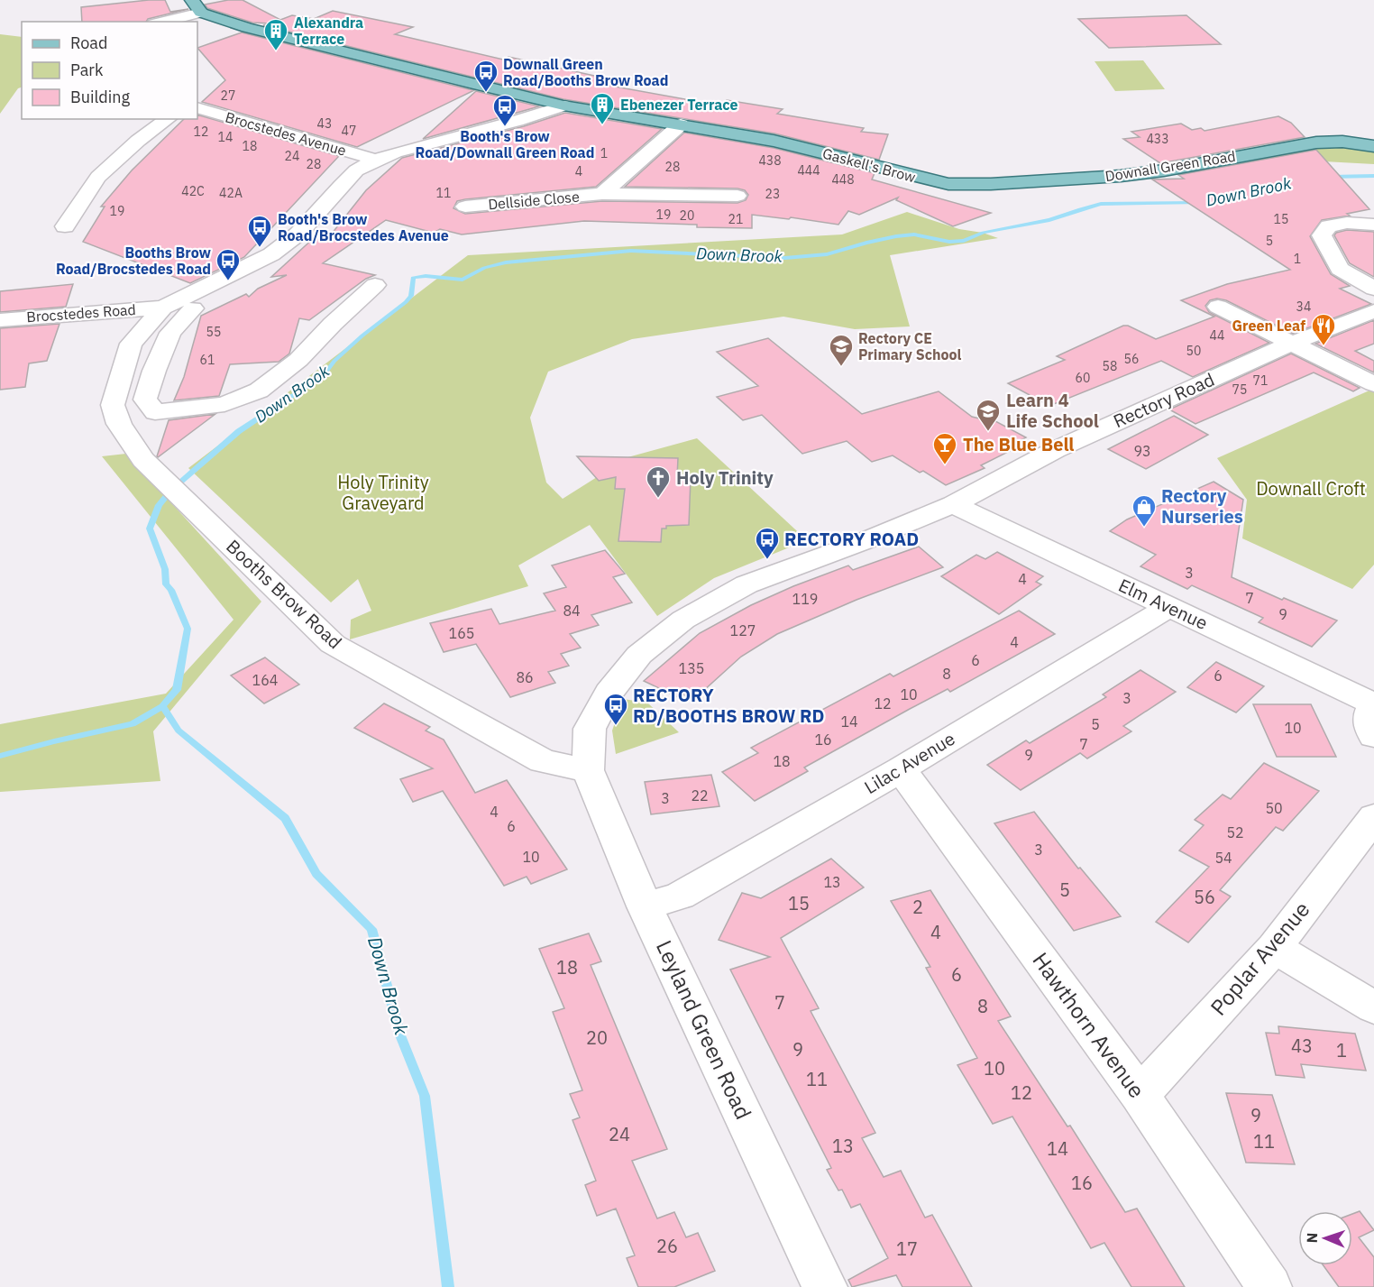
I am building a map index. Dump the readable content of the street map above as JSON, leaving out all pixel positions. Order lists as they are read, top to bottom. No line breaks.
{"streets":{"main road":["Gaskell's Brow","Downall Green Road"],"street":["Brocstedes Avenue","Dellside Close","Brocstedes Road","Rectory Road","Booths Brow Road","Elm Avenue","Lilac Avenue","Poplar Avenue","Hawthorn Avenue","Leyland Green Road"]},"crossings":[["Brocstedes Avenue","Booths Brow Road"],["Gaskell's Brow","Downall Green Road"],["Gaskell's Brow","Dellside Close"],["Brocstedes Road","Booths Brow Road"],["Rectory Road","Booths Brow Road"],["Rectory Road","Elm Avenue"],["Rectory Road","Leyland Green Road"],["Booths Brow Road","Leyland Green Road"],["Elm Avenue","Lilac Avenue"],["Lilac Avenue","Hawthorn Avenue"],["Lilac Avenue","Leyland Green Road"],["Poplar Avenue","Hawthorn Avenue"]],"water":["Down Brook"],"parks":["Holy Trinity Graveyard","Downall Croft"],"places":{"building":["Alexandra Terrace","Ebenezer Terrace"],"bus stop":["Downall Green Road/Booths Brow Road","Booth's Brow Road/Downall Green Road","Booth's Brow Road/Brocstedes Avenue","Booths Brow Road/Brocstedes Road","RECTORY ROAD","RECTORY RD/BOOTHS BROW RD"],"restaurant":["Green Leaf"],"school or university":["Rectory CE Primary School","Learn 4 Life School"],"bar":["The Blue Bell"],"church":["Holy Trinity"],"shop":["Rectory Nurseries"]},"house_numbers":["27","43","47","12","14","433","18","1","24","438","28","28","444","4","448","42C","42A","11","23","19","19","20","21","15","5","1","34","55","44","50","56","61","58","60","71","75","93","3","4","7","119","84","9","127","165","4","6","135","8","6","86","164","10","3","12","14","5","10","16","7","9","18","22","3","50","4","6","52","3","10","54","13","5","56","15","2","4","18","6","7","8","20","43","9","1","10","11","12","9","24","11","13","14","16","26","17"],"legend":["Road","Park","Building"],"north":"left"}
